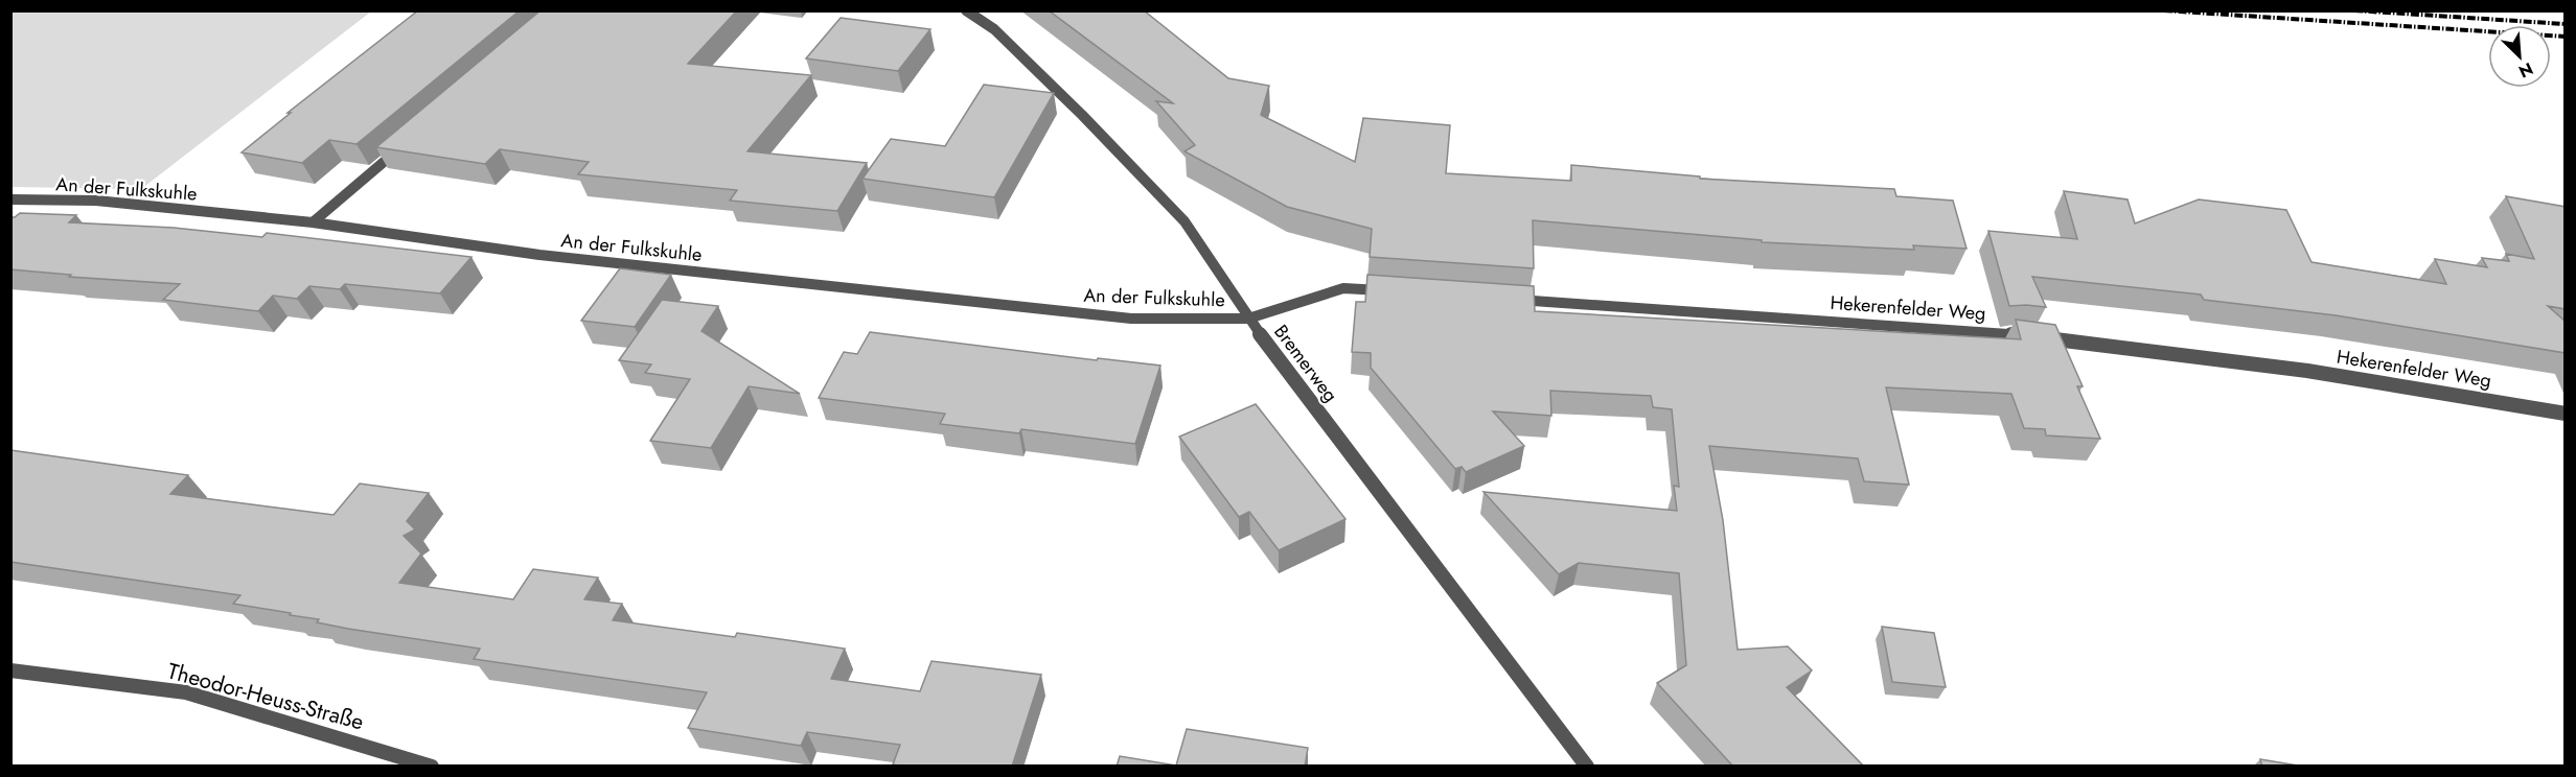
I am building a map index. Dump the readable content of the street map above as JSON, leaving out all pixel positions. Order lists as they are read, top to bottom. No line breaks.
{"streets":{"street":["An der Fulkskuhle","Hekerenfelder Weg","Bremerweg","Theodor-Heuss-Straße"]},"crossings":[["An der Fulkskuhle","Bremerweg"]],"north":"bottom right"}
